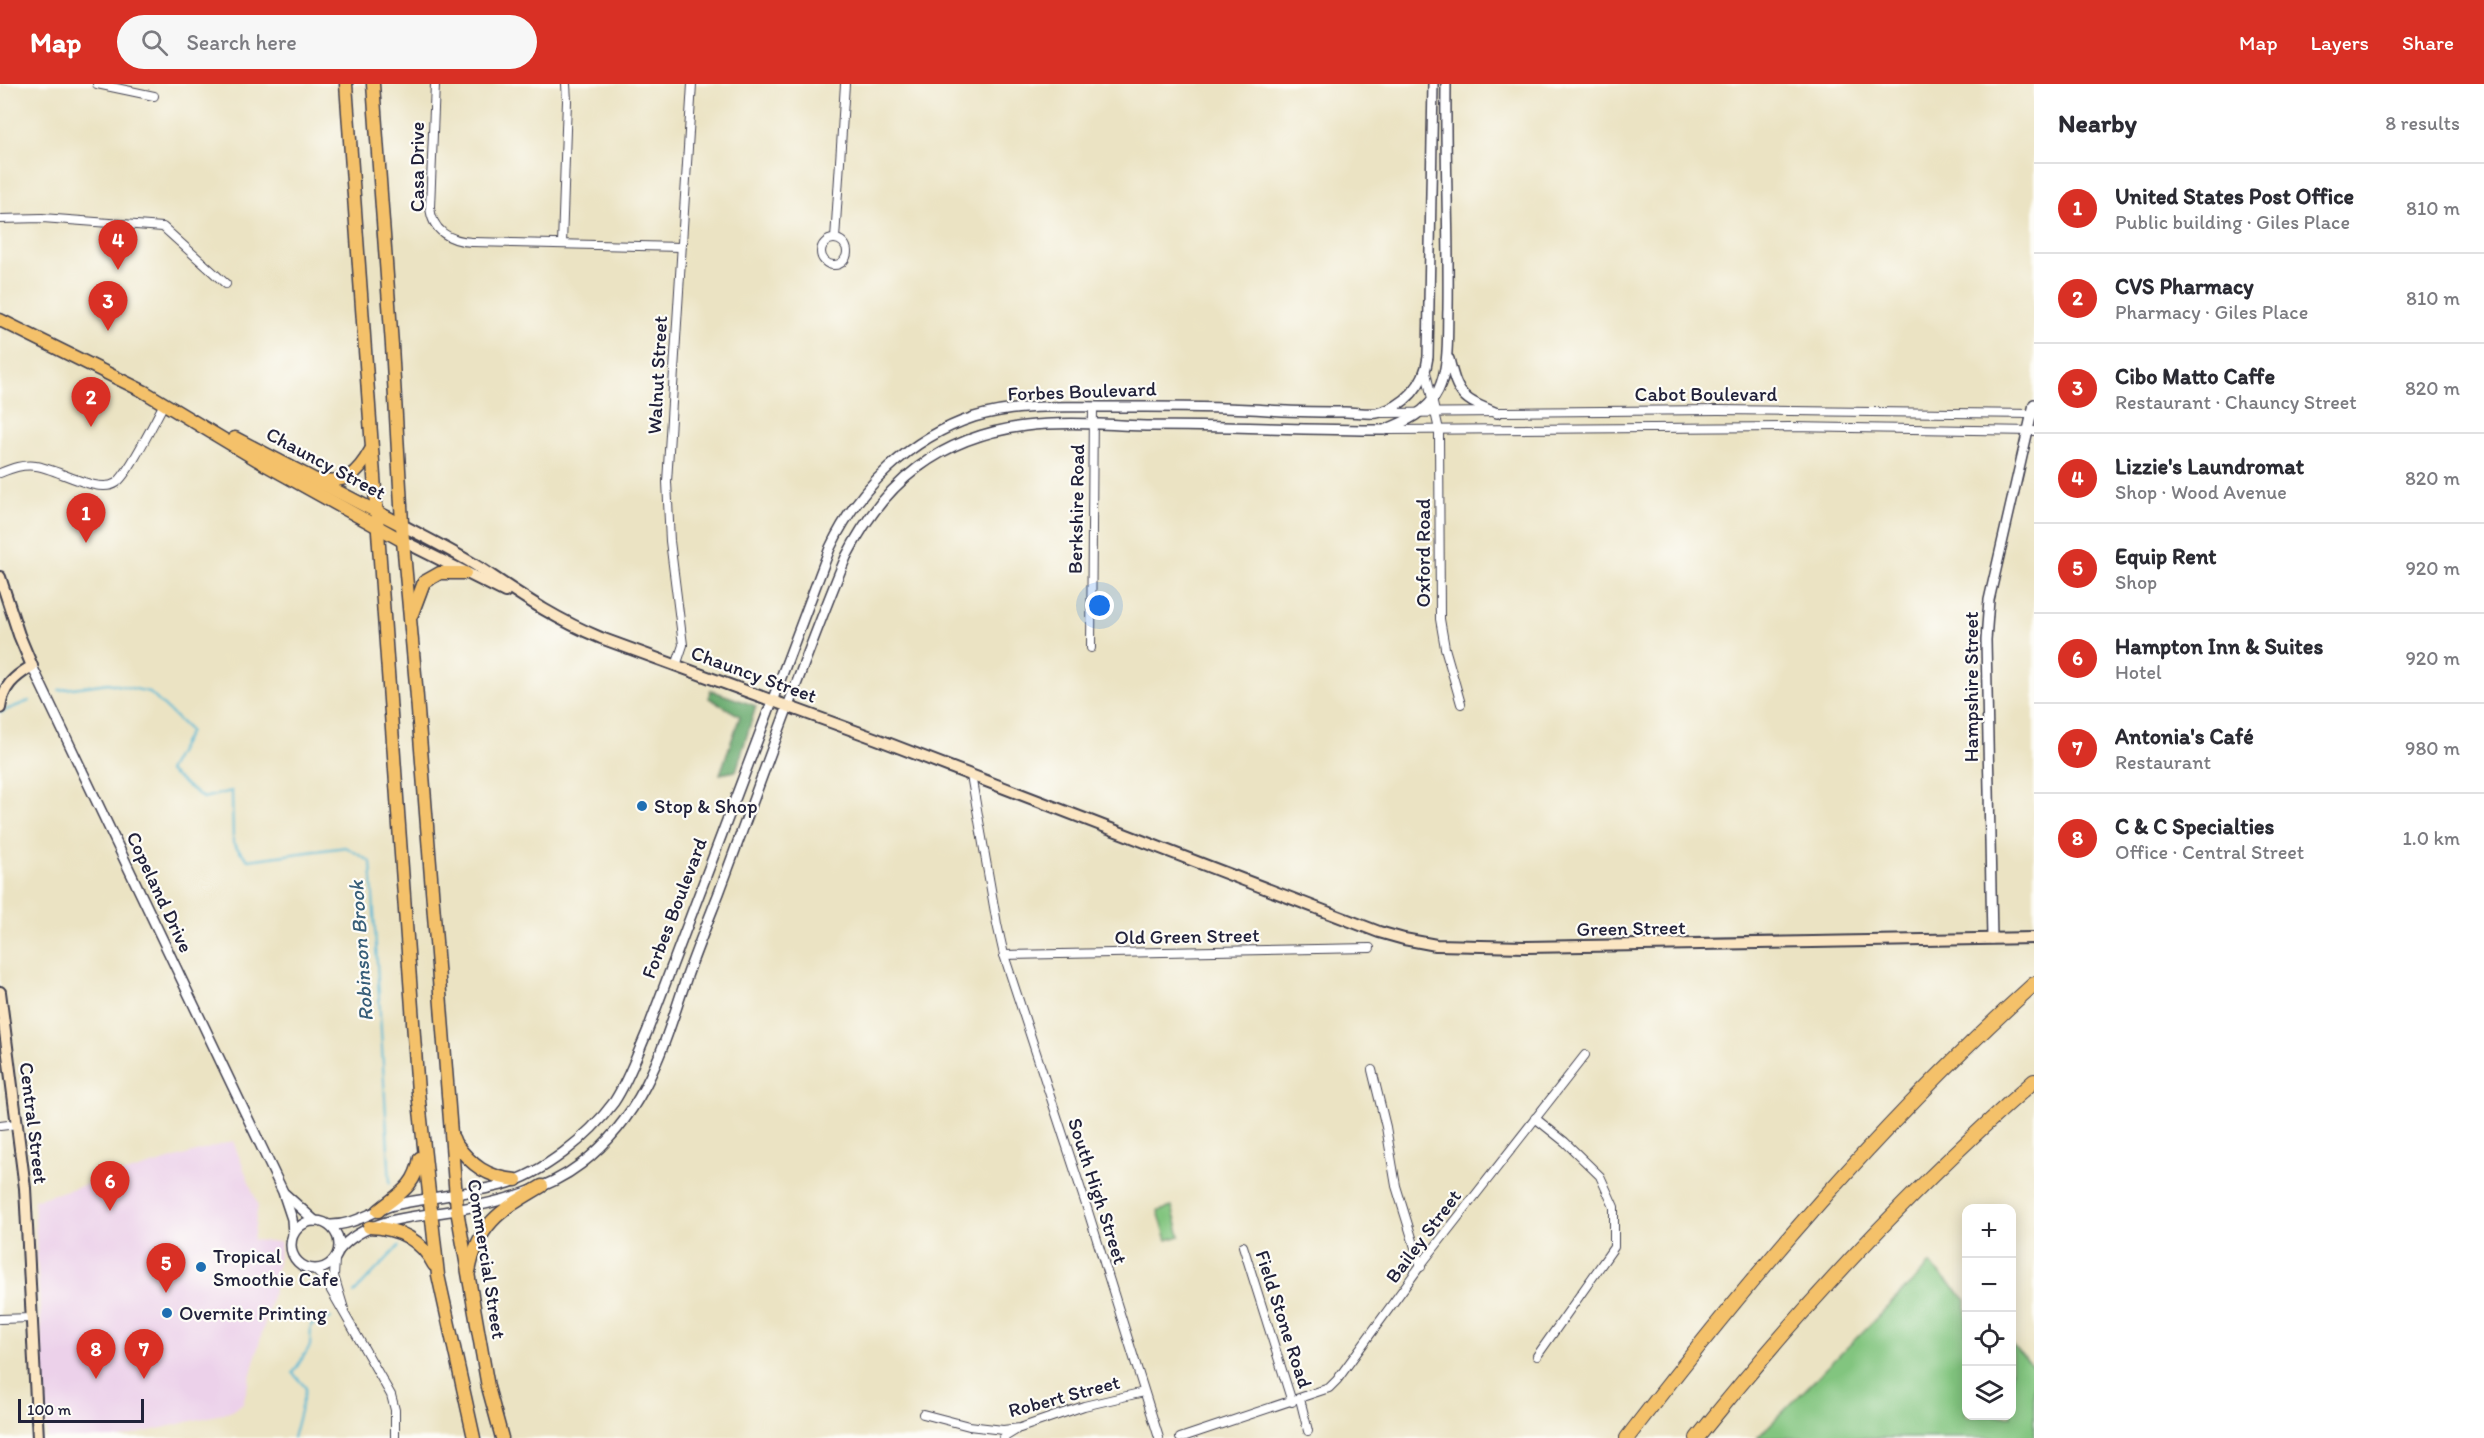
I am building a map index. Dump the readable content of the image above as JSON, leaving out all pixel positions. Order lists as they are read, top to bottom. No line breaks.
{"streets":{"main road":["Chauncy Street","Copeland Drive","Green Street","Central Street","Commercial Street"],"street":["Casa Drive","Walnut Street","Forbes Boulevard","Cabot Boulevard","Berkshire Road","Oxford Road","Hampshire Street","Old Green Street","South High Street","Bailey Street","Field Stone Road","Robert Street"]},"crossings":[["Casa Drive","Walnut Street"],["Walnut Street","Chauncy Street"],["Forbes Boulevard","Cabot Boulevard"],["Forbes Boulevard","Chauncy Street"],["Forbes Boulevard","Berkshire Road"],["Forbes Boulevard","Oxford Road"],["Forbes Boulevard","Commercial Street"],["Cabot Boulevard","Oxford Road"],["Cabot Boulevard","Hampshire Street"],["Chauncy Street","Green Street"],["Chauncy Street","Commercial Street"],["Hampshire Street","Green Street"],["Old Green Street","South High Street"],["South High Street","Robert Street"],["Bailey Street","Field Stone Road"]],"water":["Robinson Brook"],"places":["Stop & Shop","Tropical Smoothie Cafe","Overnite Printing"],"scale_bar":"100 m","page":{"header":"Map","search":"Search here","nav":["Map","Layers","Share"],"heading":["Nearby","8 results"],"list":[{"mark":"1","name":"United States Post Office","note":"Public building · Giles Place","value":"810 m"},{"mark":"2","name":"CVS Pharmacy","note":"Pharmacy · Giles Place","value":"810 m"},{"mark":"3","name":"Cibo Matto Caffe","note":"Restaurant · Chauncy Street","value":"820 m"},{"mark":"4","name":"Lizzie's Laundromat","note":"Shop · Wood Avenue","value":"820 m"},{"mark":"5","name":"Equip Rent","note":"Shop","value":"920 m"},{"mark":"6","name":"Hampton Inn & Suites","note":"Hotel","value":"920 m"},{"mark":"7","name":"Antonia's Café","note":"Restaurant","value":"980 m"},{"mark":"8","name":"C & C Specialties","note":"Office · Central Street","value":"1.0 km"}],"pins":["4","3","2","1","6","5","7","8"],"map_buttons":["+","−"],"scale":"100 m"}}
